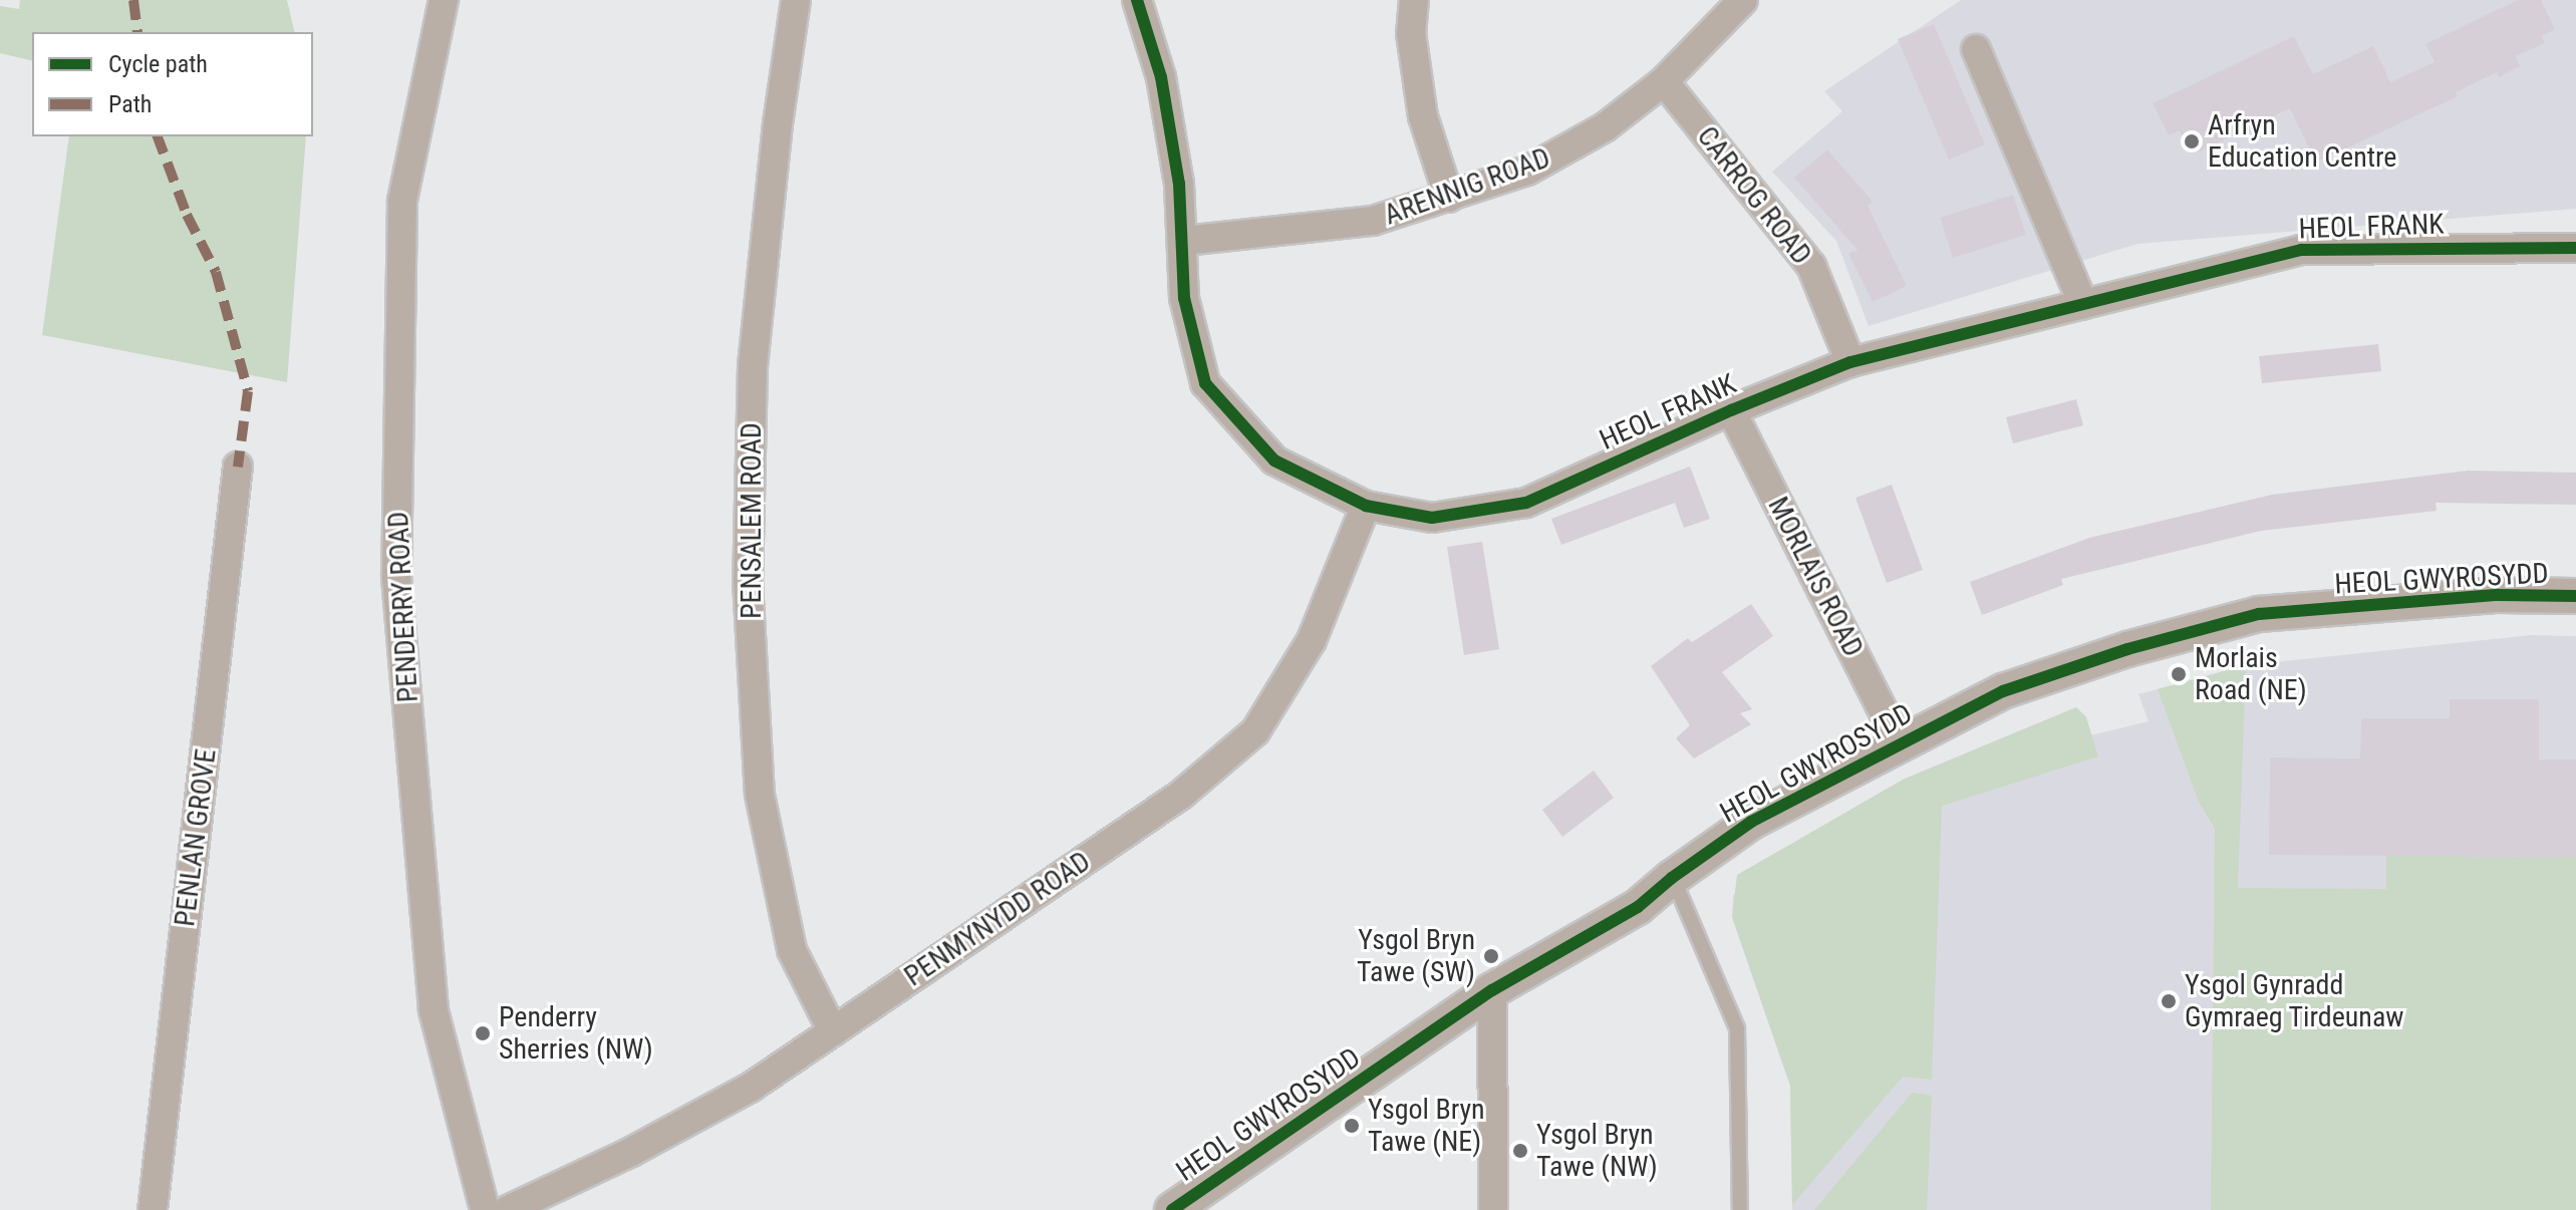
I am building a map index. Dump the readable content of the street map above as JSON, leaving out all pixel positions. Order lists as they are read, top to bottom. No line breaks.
{"streets":{"street":["ARENNIG ROAD","CARROG ROAD","HEOL FRANK","PENSALEM ROAD","MORLAIS ROAD","HEOL GWYROSYDD","PENDERRY ROAD","PENLAN GROVE","PENMYNYDD ROAD"]},"crossings":[["ARENNIG ROAD","CARROG ROAD"],["ARENNIG ROAD","HEOL FRANK"],["CARROG ROAD","HEOL FRANK"],["HEOL FRANK","MORLAIS ROAD"],["HEOL FRANK","PENMYNYDD ROAD"],["PENSALEM ROAD","PENMYNYDD ROAD"],["MORLAIS ROAD","HEOL GWYROSYDD"]],"places":["Arfryn Education Centre","Morlais Road (NE)","Ysgol Bryn Tawe (SW)","Ysgol Gynradd Gymraeg Tirdeunaw","Penderry Sherries (NW)","Ysgol Bryn Tawe (NE)","Ysgol Bryn Tawe (NW)"],"legend":["Cycle path","Path"]}
